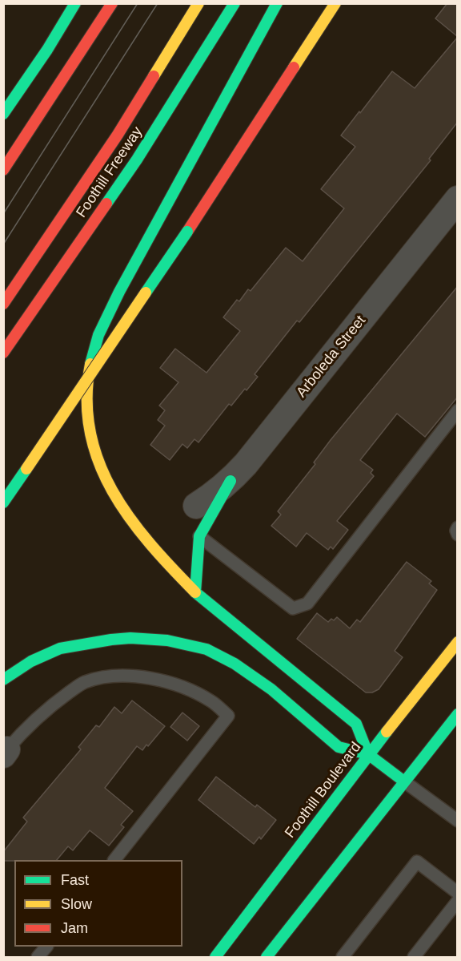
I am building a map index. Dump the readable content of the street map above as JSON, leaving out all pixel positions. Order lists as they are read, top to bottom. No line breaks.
{"streets":{"main road":["Foothill Freeway","Foothill Boulevard"],"street":["Arboleda Street"]},"legend":["Fast","Slow","Jam"]}
